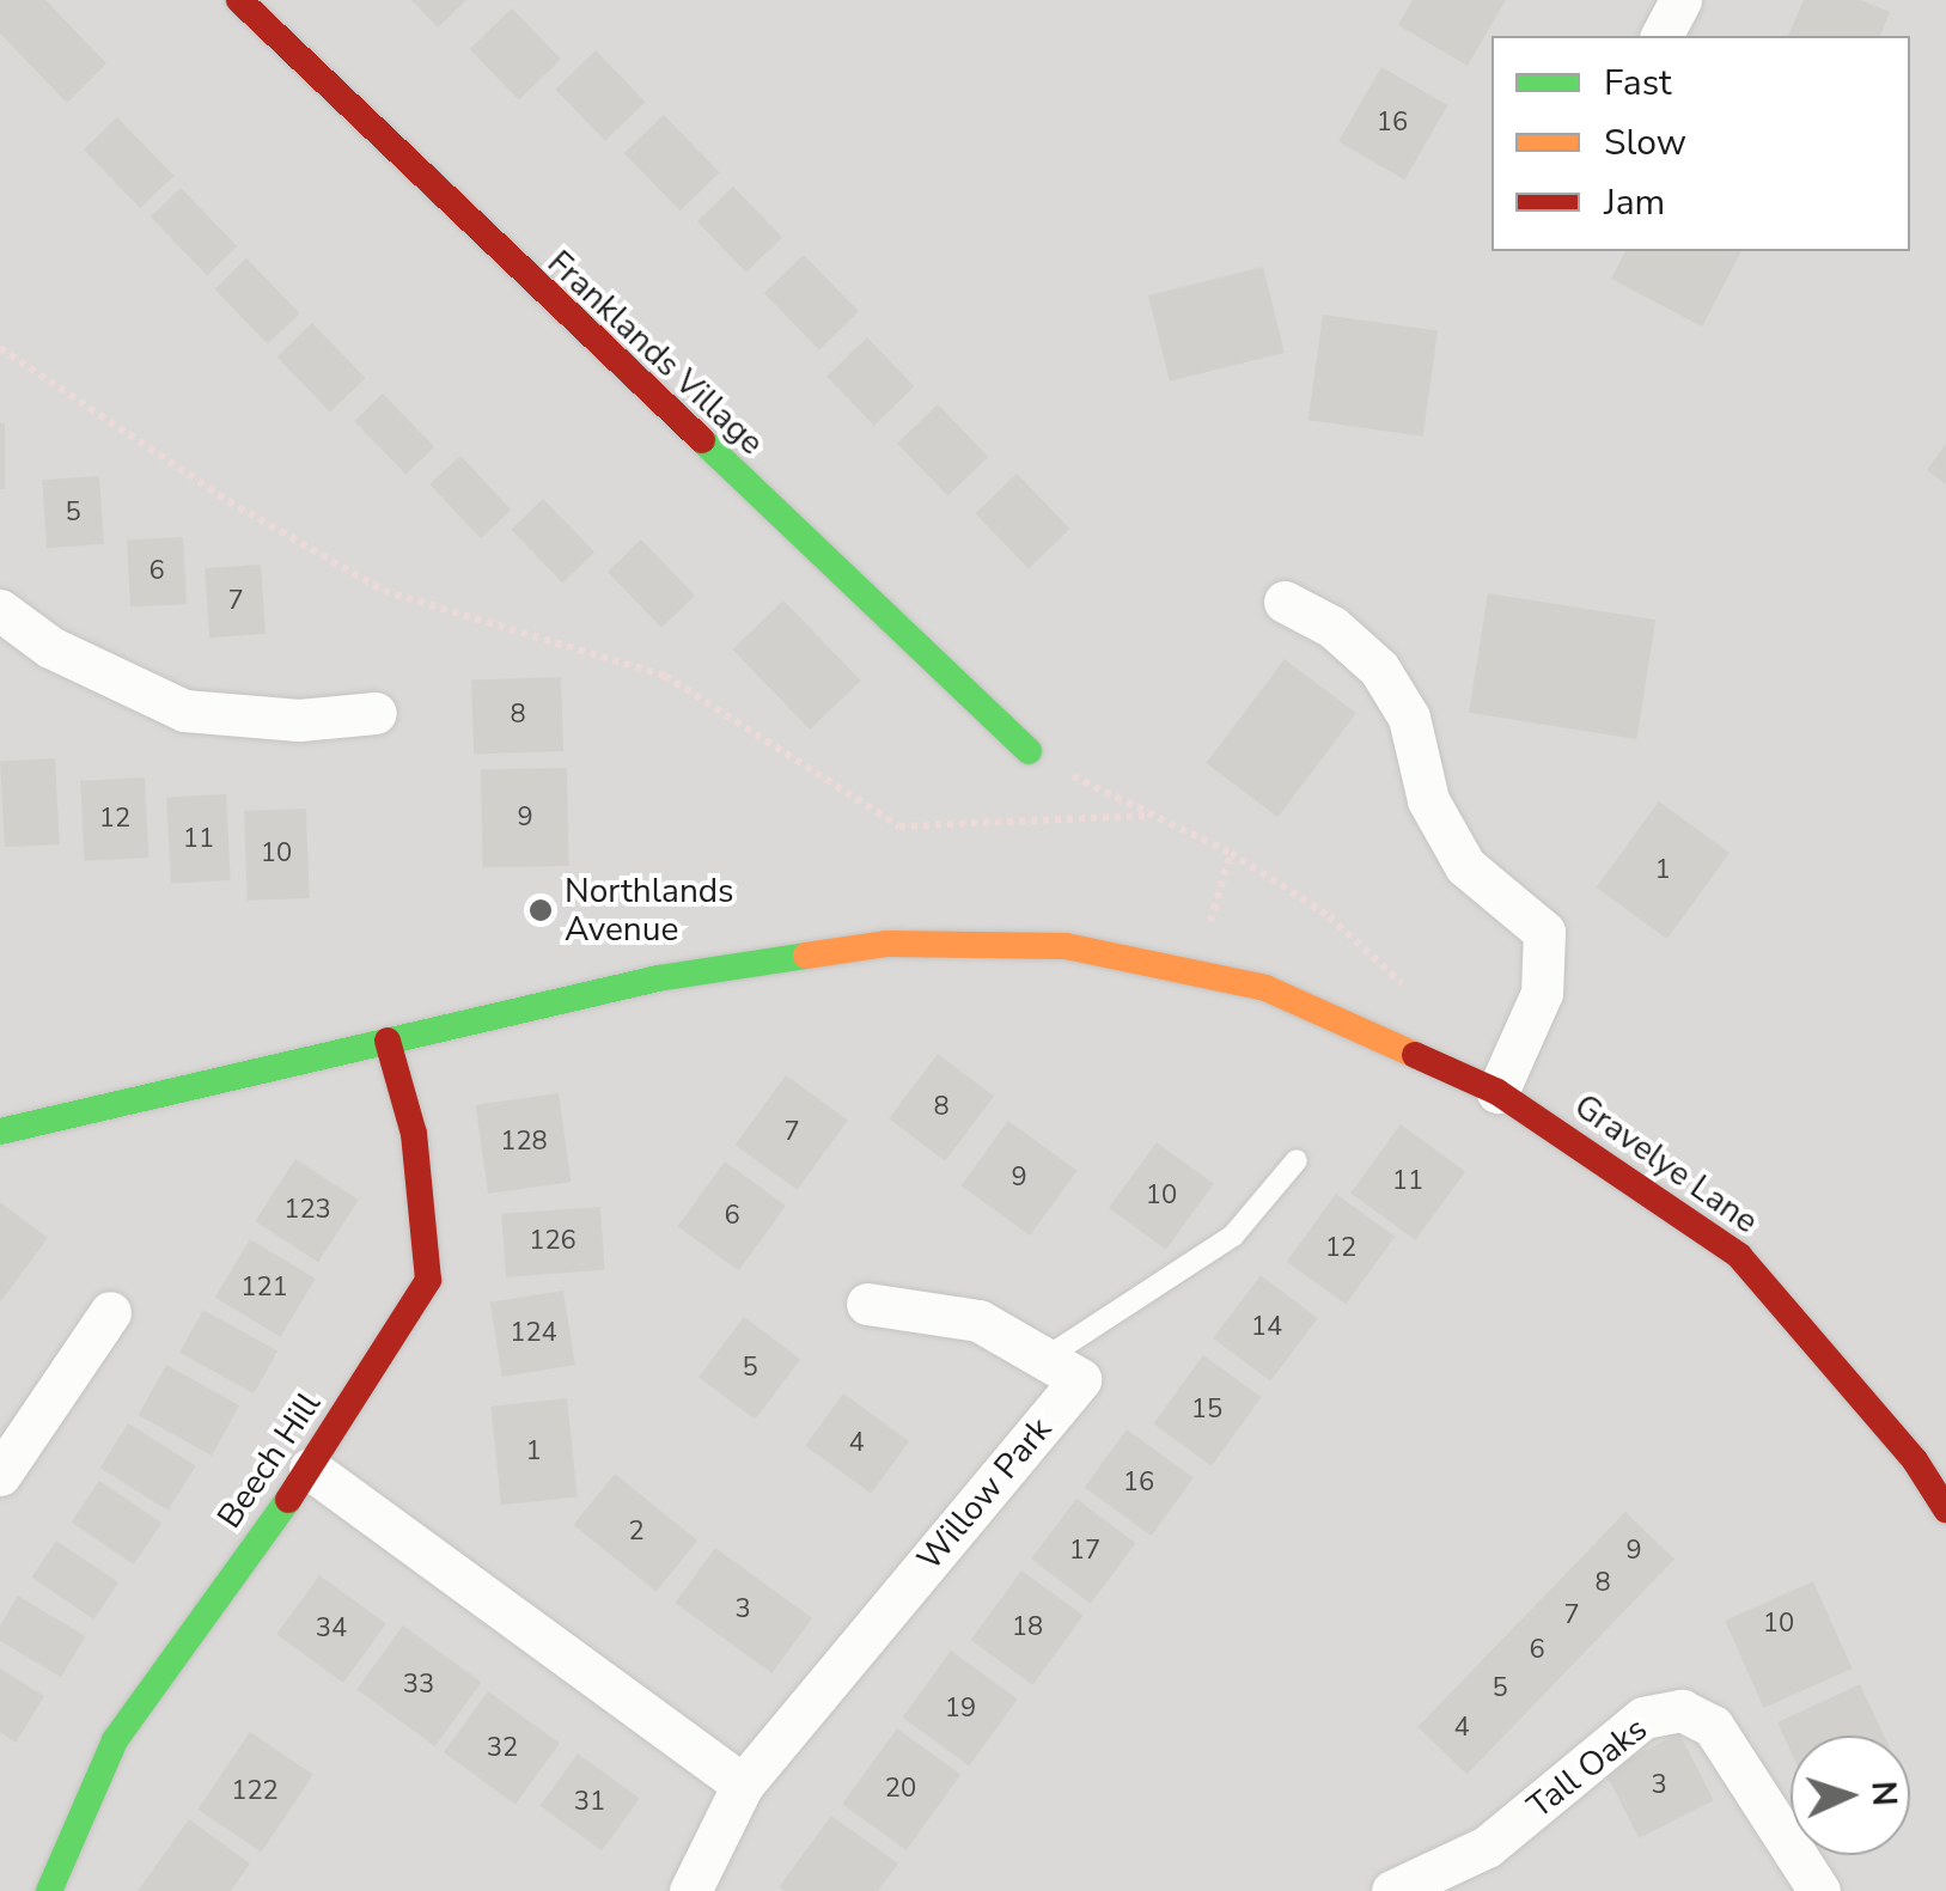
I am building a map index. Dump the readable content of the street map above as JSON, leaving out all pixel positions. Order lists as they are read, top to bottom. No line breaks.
{"streets":{"street":["Franklands Village","Gravelye Lane","Beech Hill","Willow Park","Tall Oaks"]},"places":["Northlands Avenue"],"house_numbers":["16","5","6","7","8","9","12","11","10","1","8","7","128","9","11","10","123","6","126","12","121","14","124","5","15","4","1","16","2","17","9","8","3","7","10","18","34","6","33","5","19","4","32","3","20","122","31"],"legend":["Fast","Slow","Jam"],"north":"right"}
